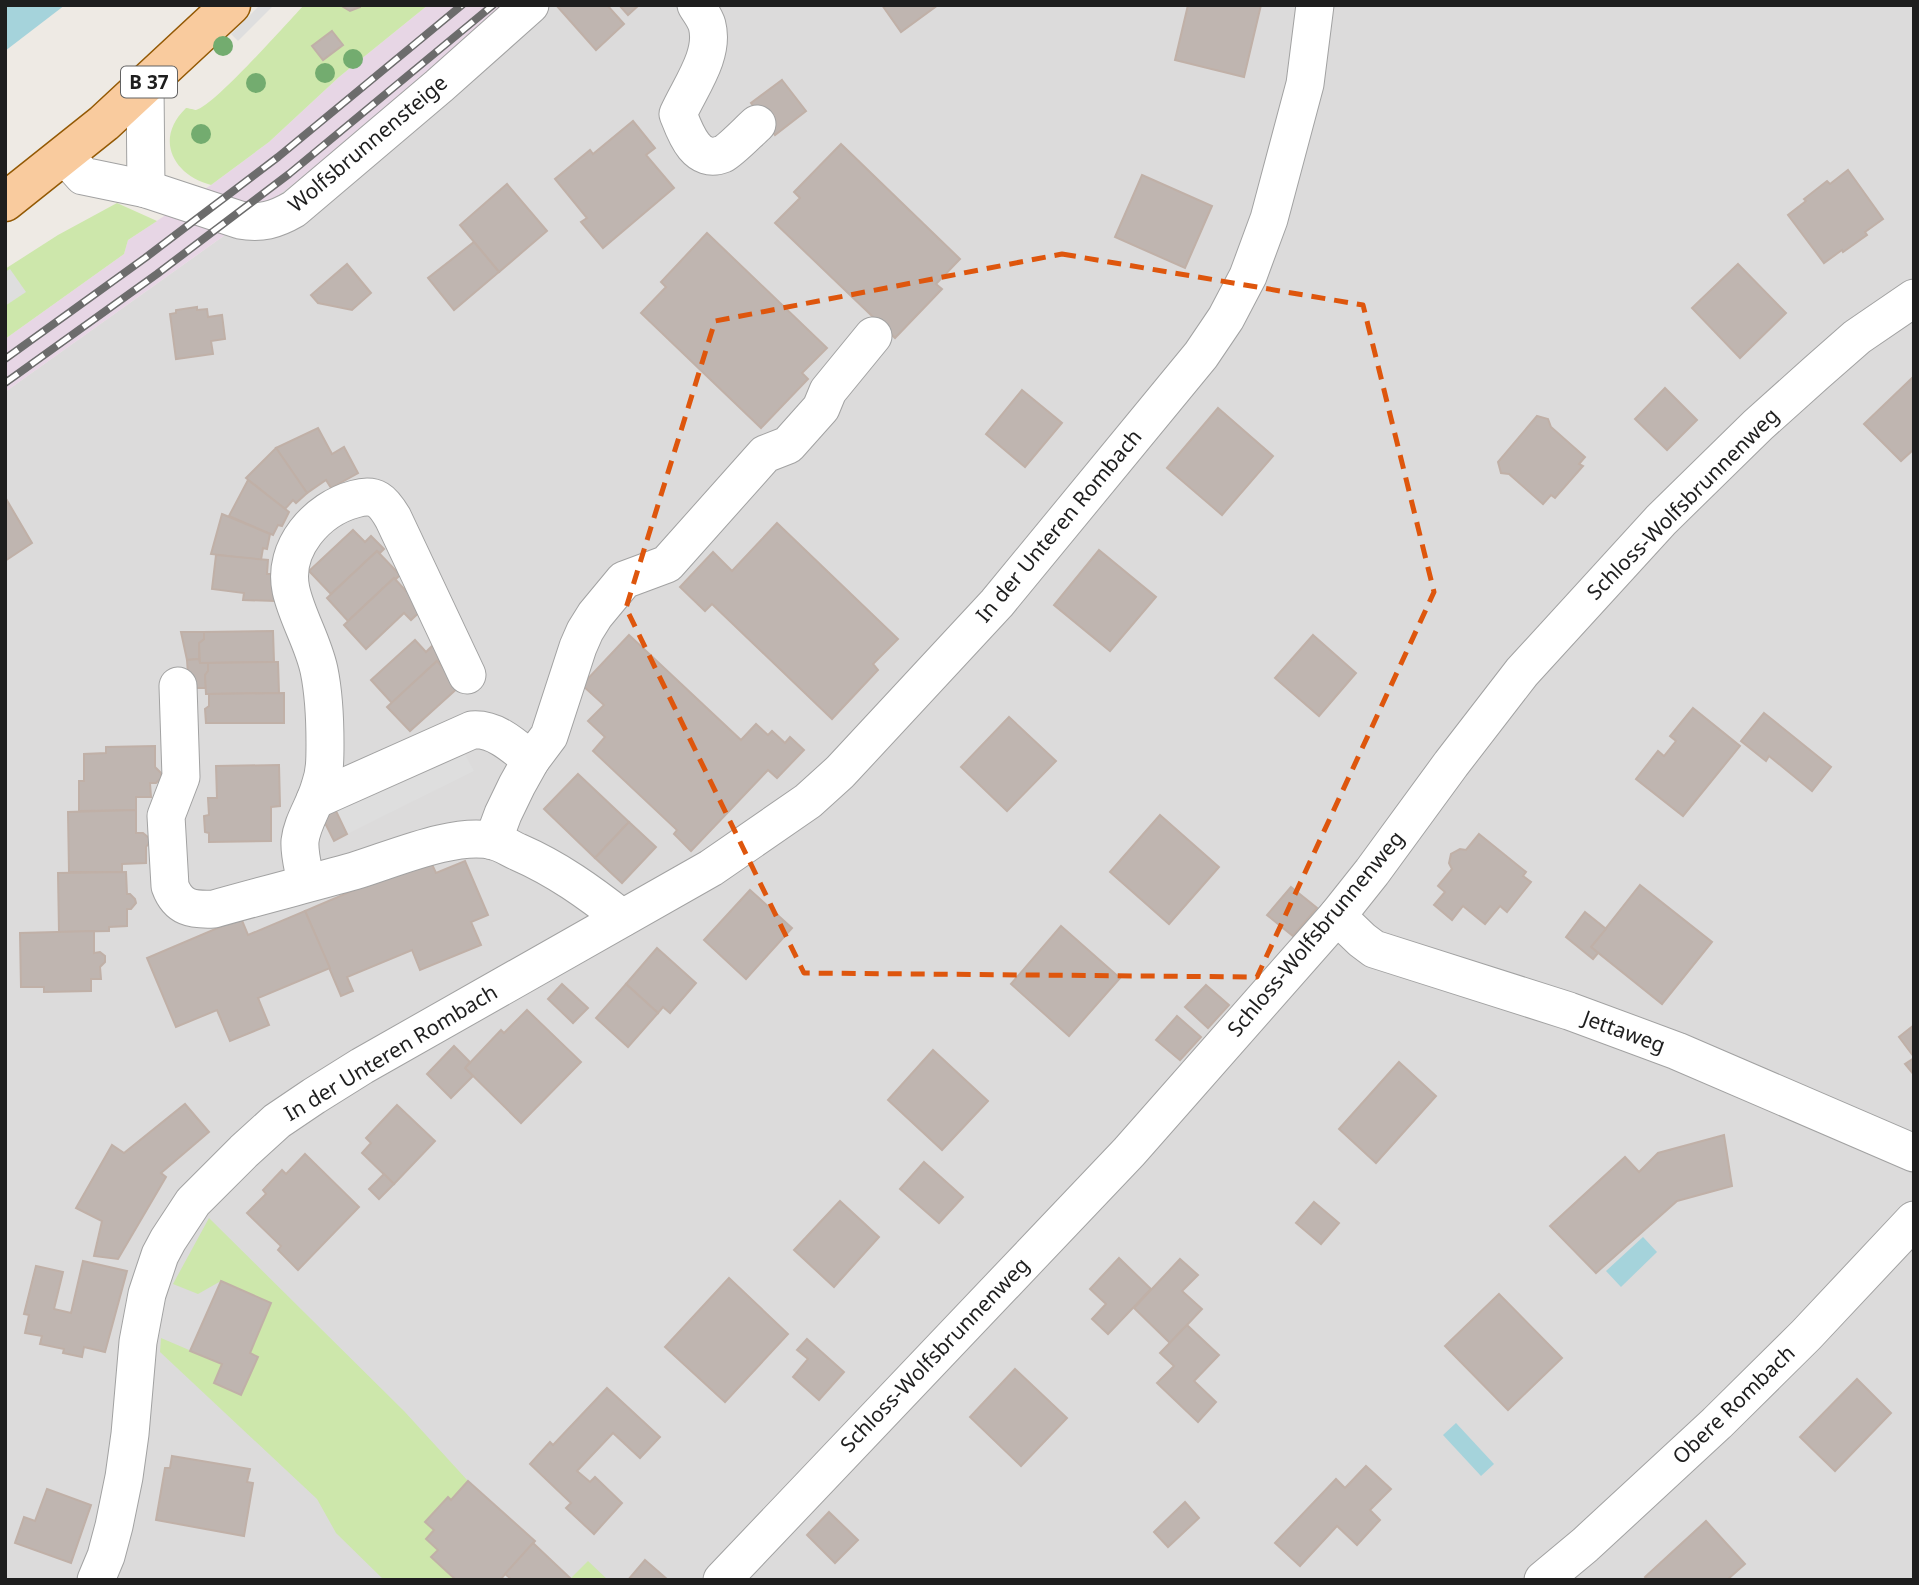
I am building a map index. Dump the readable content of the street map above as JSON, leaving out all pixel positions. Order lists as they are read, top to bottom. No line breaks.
{"streets":{"main road":["B 37"],"street":["Wolfsbrunnensteige","Schloss-Wolfsbrunnenweg","In der Unteren Rombach","Jettaweg","Obere Rombach"]},"crossings":[["B 37","Wolfsbrunnensteige"],["Schloss-Wolfsbrunnenweg","Jettaweg"]]}
